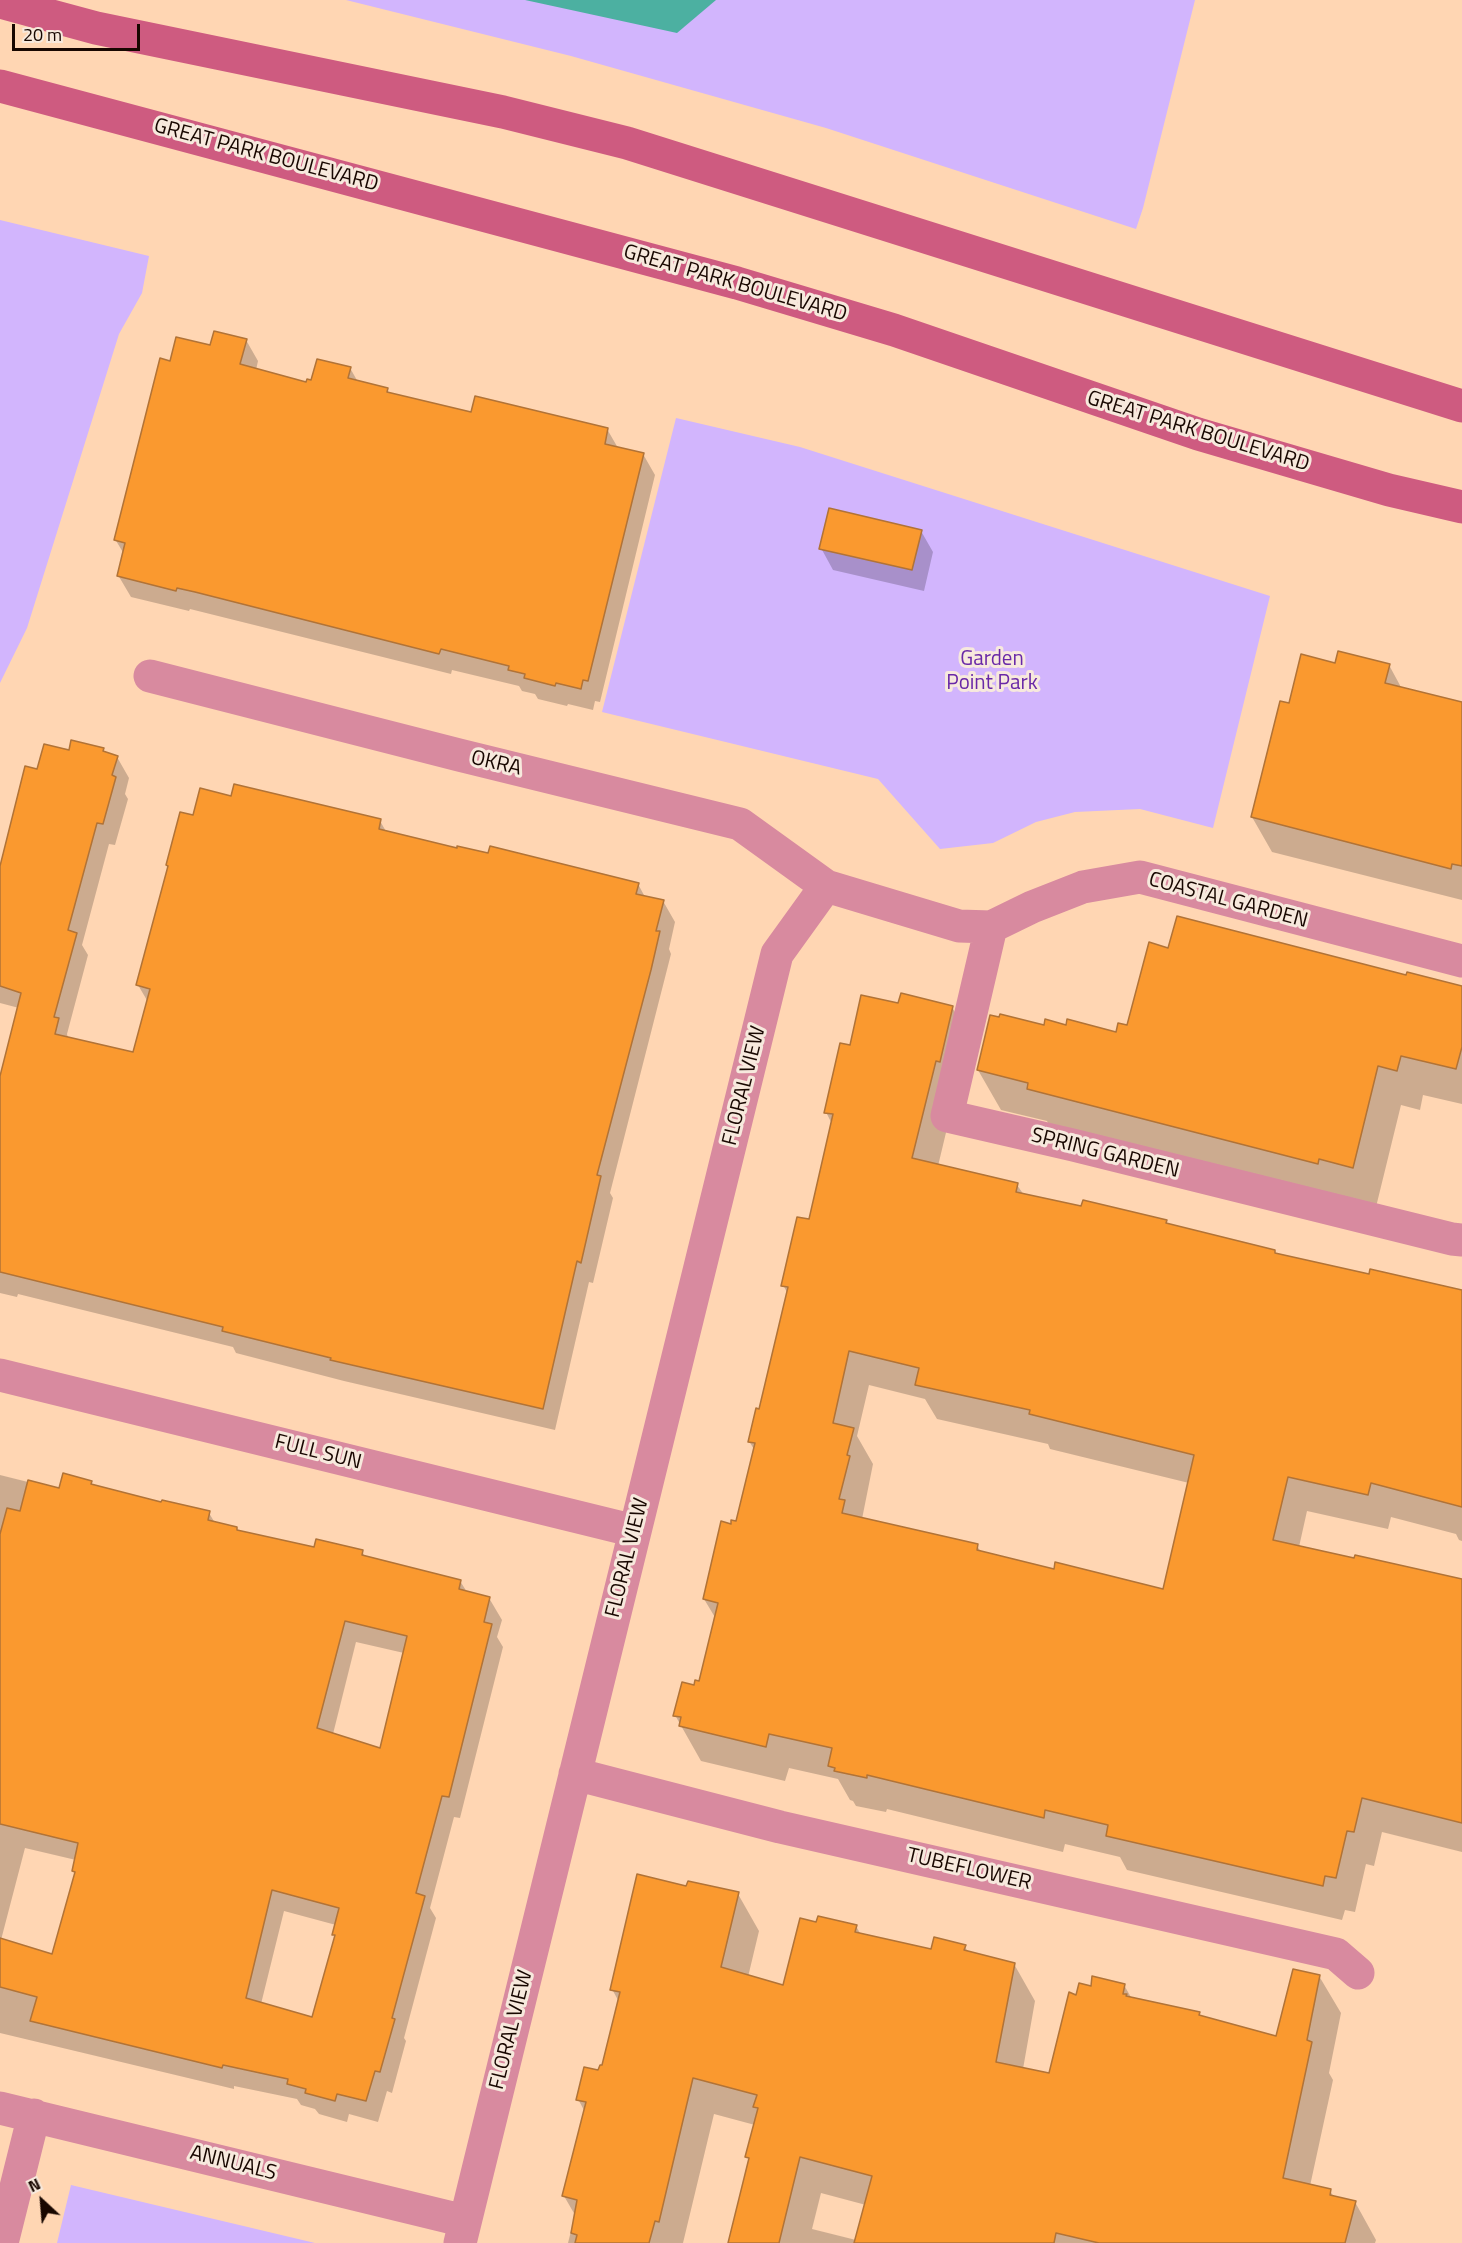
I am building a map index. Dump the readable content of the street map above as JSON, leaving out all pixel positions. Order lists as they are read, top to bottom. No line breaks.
{"streets":{"main road":["GREAT PARK BOULEVARD"],"street":["OKRA","COASTAL GARDEN","FLORAL VIEW","SPRING GARDEN","FULL SUN","TUBEFLOWER","ANNUALS"]},"crossings":[["OKRA","COASTAL GARDEN"],["OKRA","FLORAL VIEW"],["COASTAL GARDEN","FLORAL VIEW"],["COASTAL GARDEN","SPRING GARDEN"],["FLORAL VIEW","FULL SUN"],["FLORAL VIEW","TUBEFLOWER"],["FLORAL VIEW","ANNUALS"]],"parks":["Garden Point Park"],"scale_bar":"20 m","north":"top left"}
